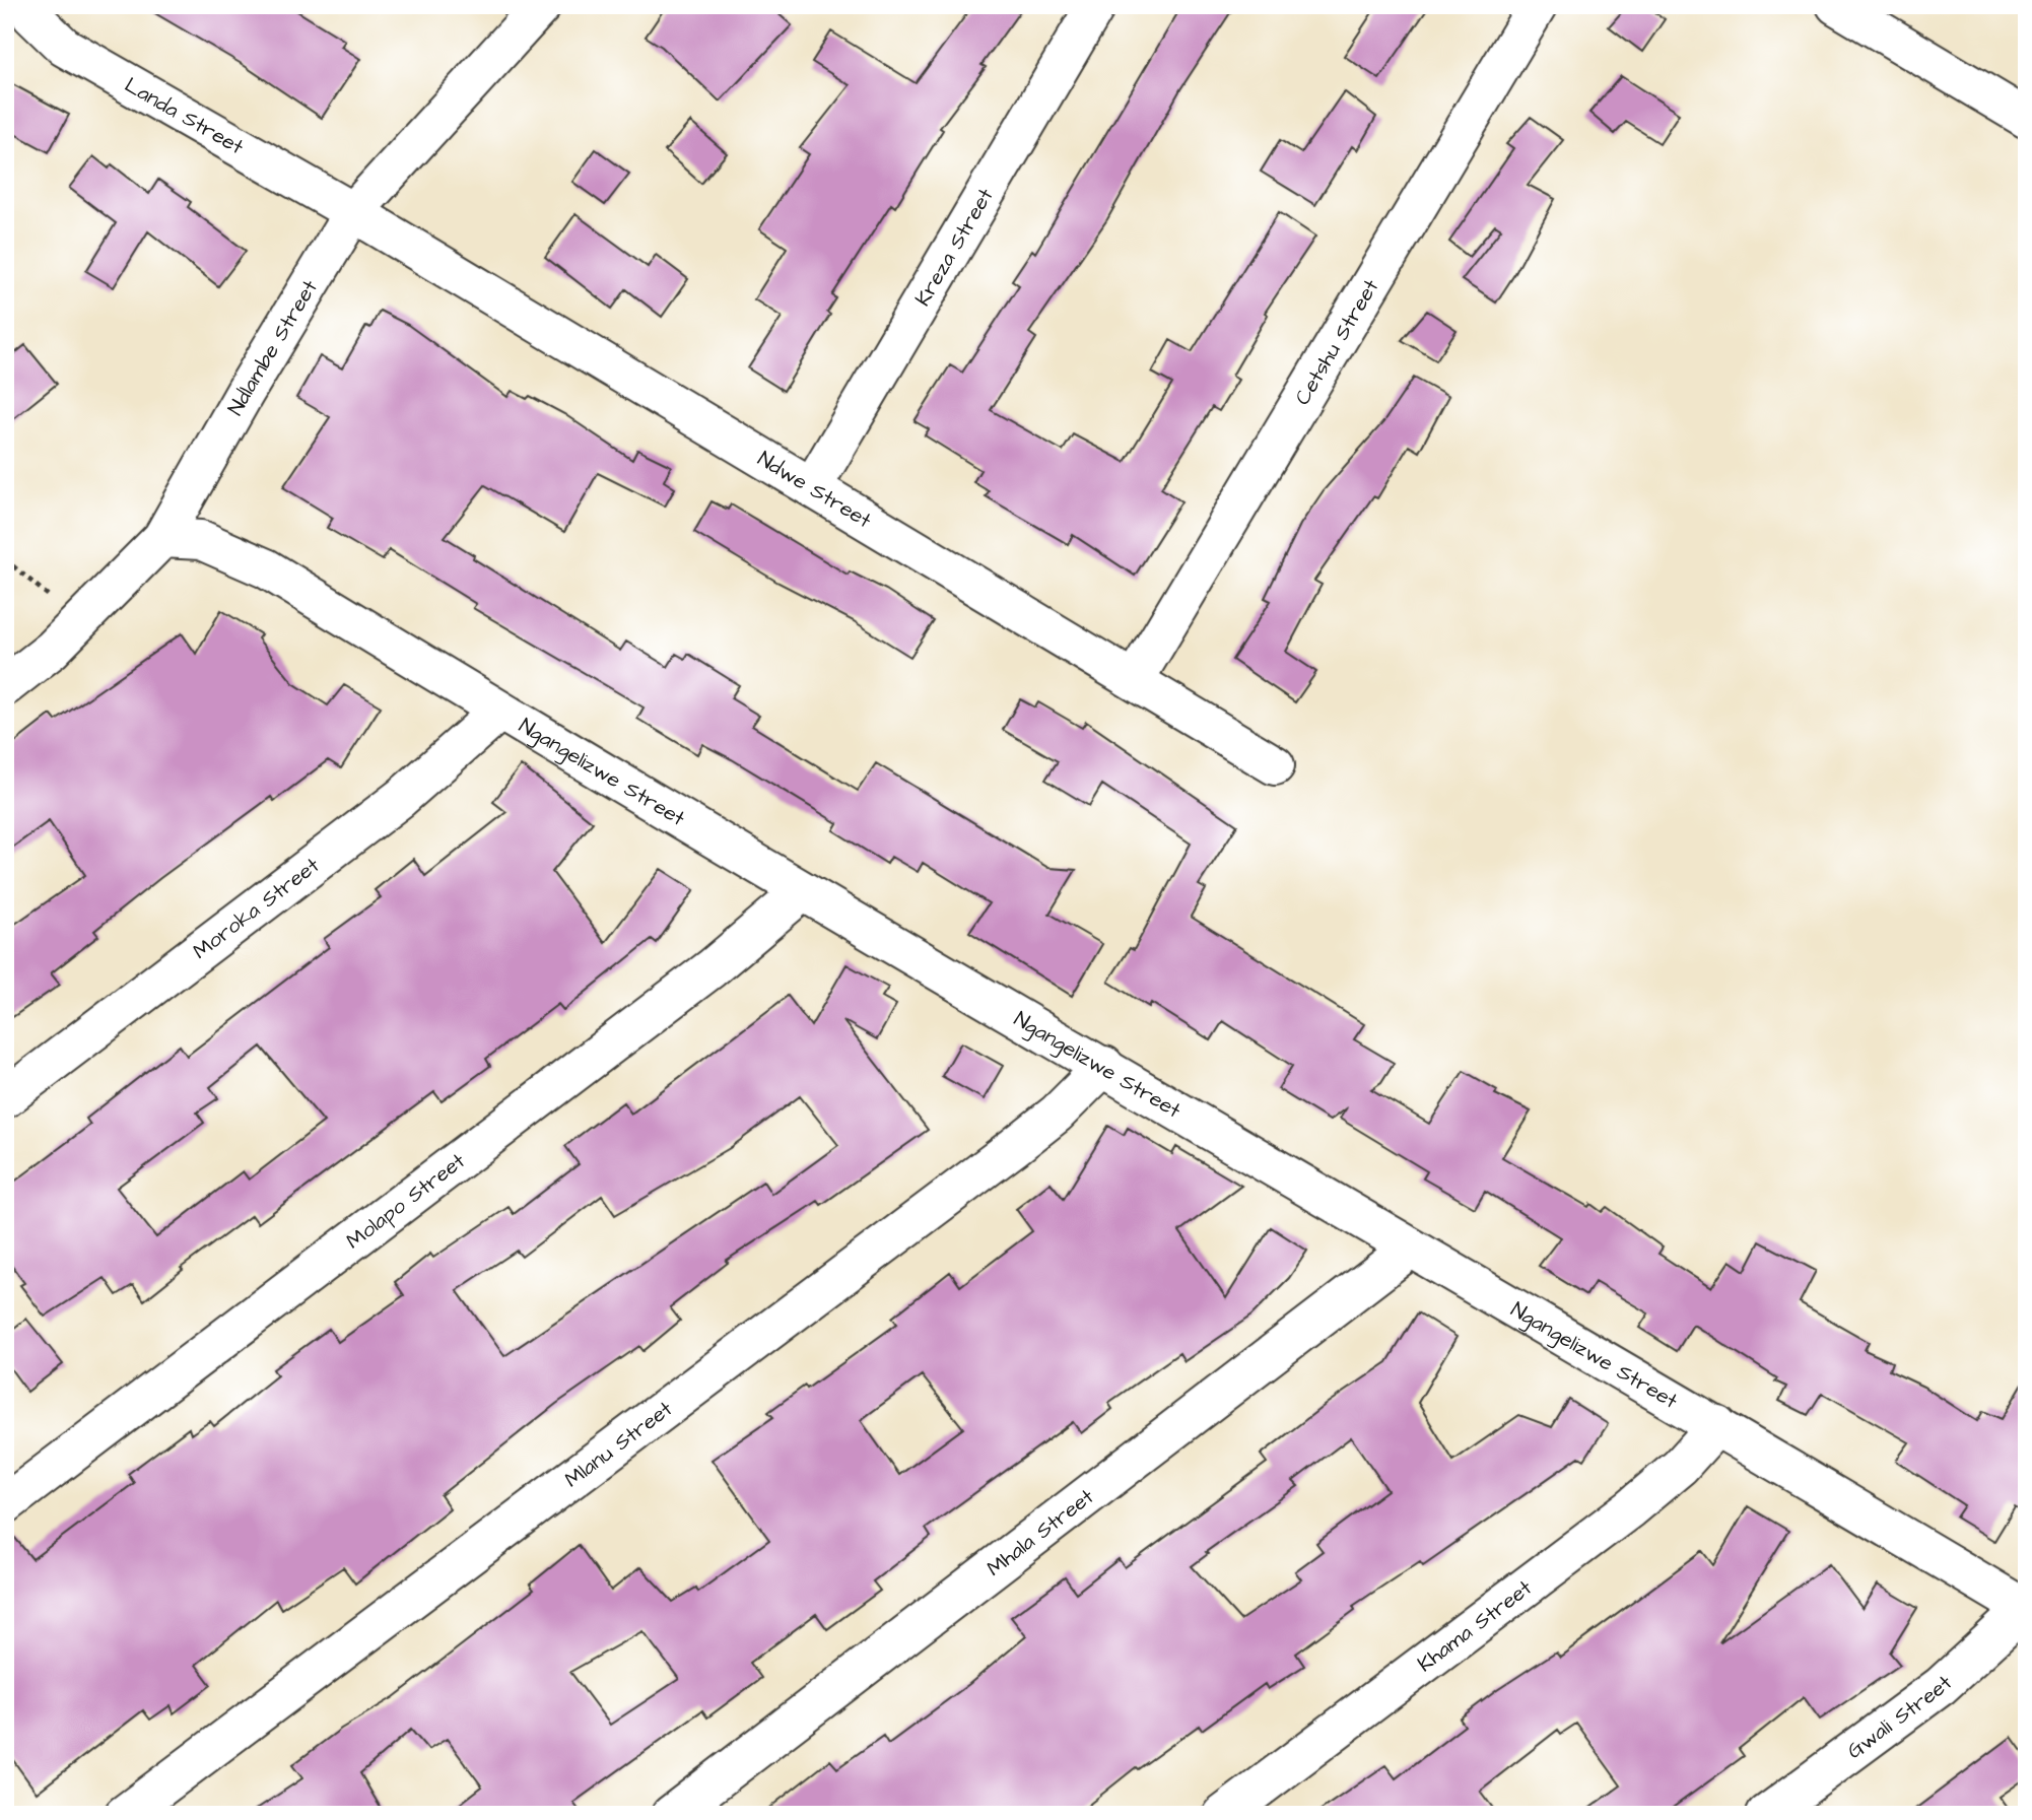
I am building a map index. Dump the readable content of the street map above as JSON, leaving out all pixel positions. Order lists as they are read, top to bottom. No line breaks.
{"streets":{"street":["Landa Street","Kreza Street","Cetshu Street","Ndlambe Street","Ndwe Street","Ngangelizwe Street","Moroka Street","Molapo Street","Mlanu Street","Mhala Street","Khama Street","Gwali Street"]},"crossings":[["Landa Street","Ndlambe Street"],["Landa Street","Ndwe Street"],["Kreza Street","Ndwe Street"],["Cetshu Street","Ndwe Street"],["Ndlambe Street","Ndwe Street"],["Ndlambe Street","Ngangelizwe Street"],["Ngangelizwe Street","Moroka Street"],["Ngangelizwe Street","Molapo Street"],["Ngangelizwe Street","Mlanu Street"],["Ngangelizwe Street","Mhala Street"],["Ngangelizwe Street","Khama Street"],["Ngangelizwe Street","Gwali Street"]]}
